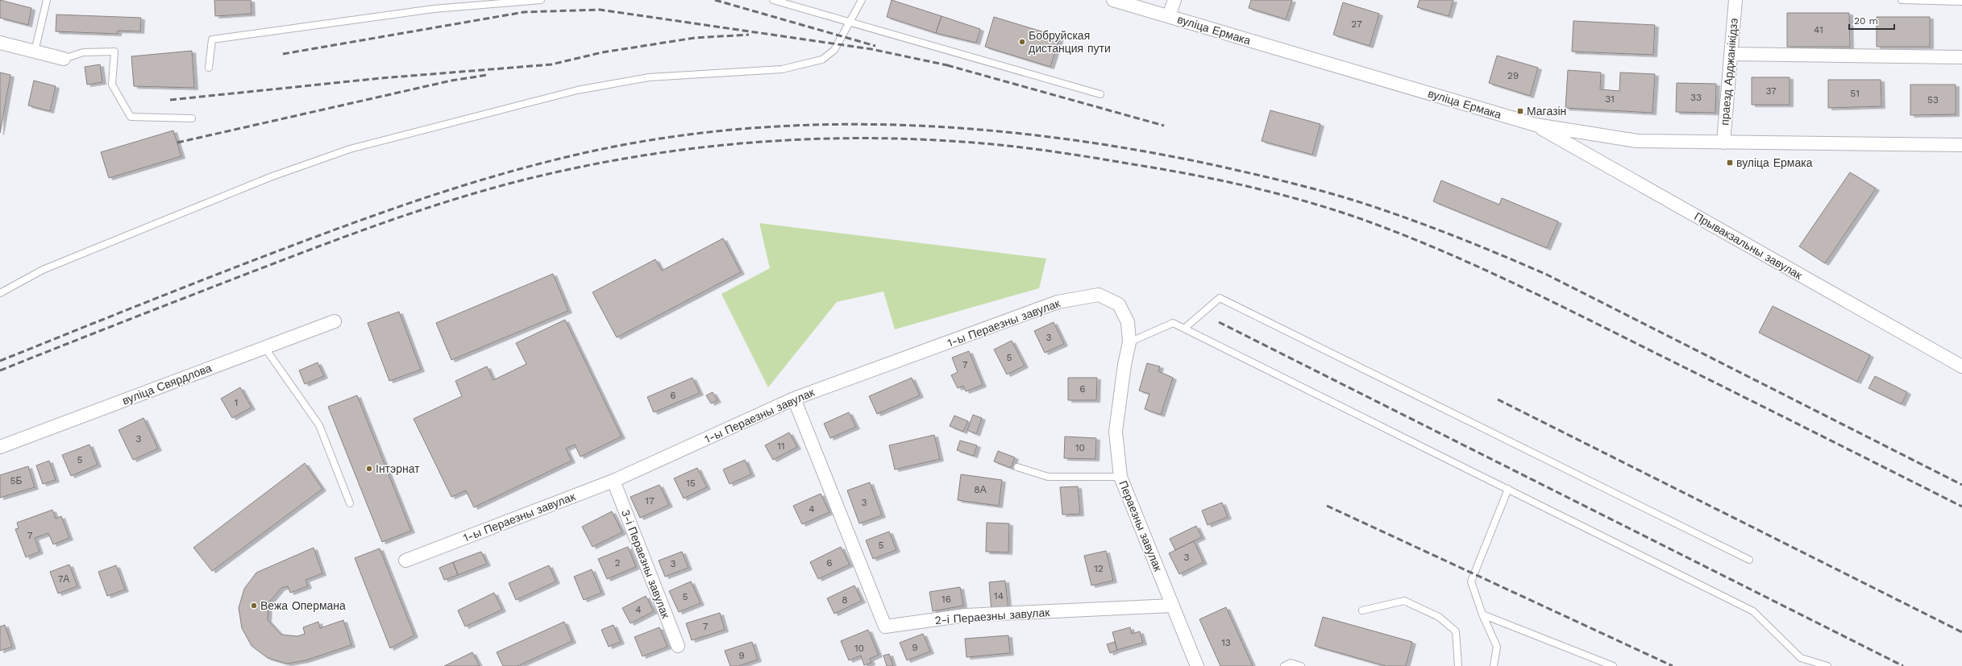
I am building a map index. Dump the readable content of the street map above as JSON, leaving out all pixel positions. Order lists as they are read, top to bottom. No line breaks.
{"streets":{"street":["вуліца Ермака","праезд Арджанікідзэ","Прывакзальны завулак","1-ы Пераезны завулак","вуліца Свярдлова","Пераезны завулак","3-і Пераезны завулак","2-і Пераезны завулак"]},"crossings":[["вуліца Ермака","праезд Арджанікідзэ"],["вуліца Ермака","Прывакзальны завулак"],["1-ы Пераезны завулак","Пераезны завулак"],["1-ы Пераезны завулак","3-і Пераезны завулак"],["1-ы Пераезны завулак","2-і Пераезны завулак"],["Пераезны завулак","2-і Пераезны завулак"]],"places":{"other":["Бобруйская дистанция пути","Інтэрнат","Вежа Опермана"],"transit":["Магазін","вуліца Ермака"]},"house_numbers":["27","41","29","37","51","33","31","53","3","5","7","6","6","1","3","11","10","5","5Б","15","8А","17","3","4","7","5","3","2","6","3","12","7А","14","5","16","8","4","7","13","9","10","9"],"scale_bar":"20 m"}
